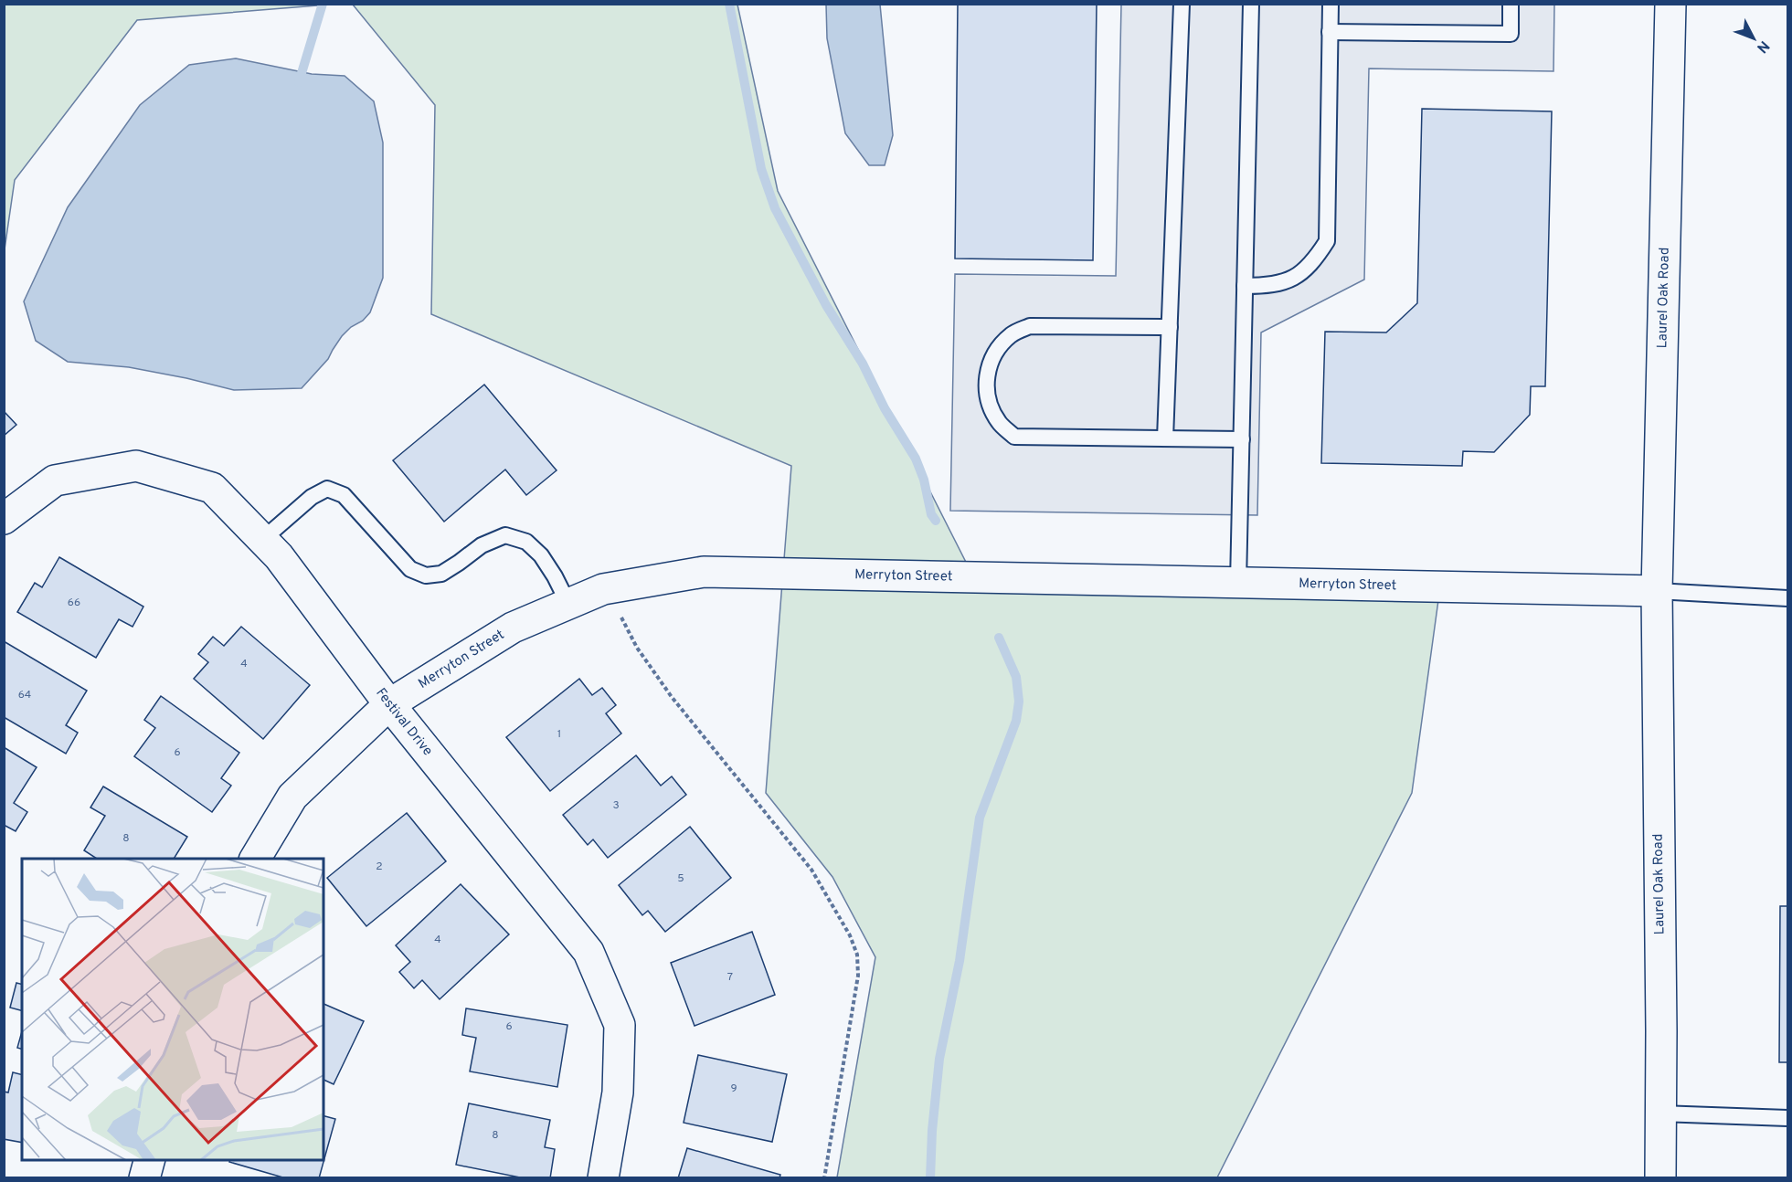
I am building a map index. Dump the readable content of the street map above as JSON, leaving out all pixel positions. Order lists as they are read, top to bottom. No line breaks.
{"streets":{"street":["Laurel Oak Road","Merryton Street","Festival Drive"]},"crossings":[["Laurel Oak Road","Merryton Street"],["Merryton Street","Festival Drive"]],"house_numbers":["66","4","64","1","6","3","8","2","5","4","7","6","9","8"],"north":"bottom right"}
